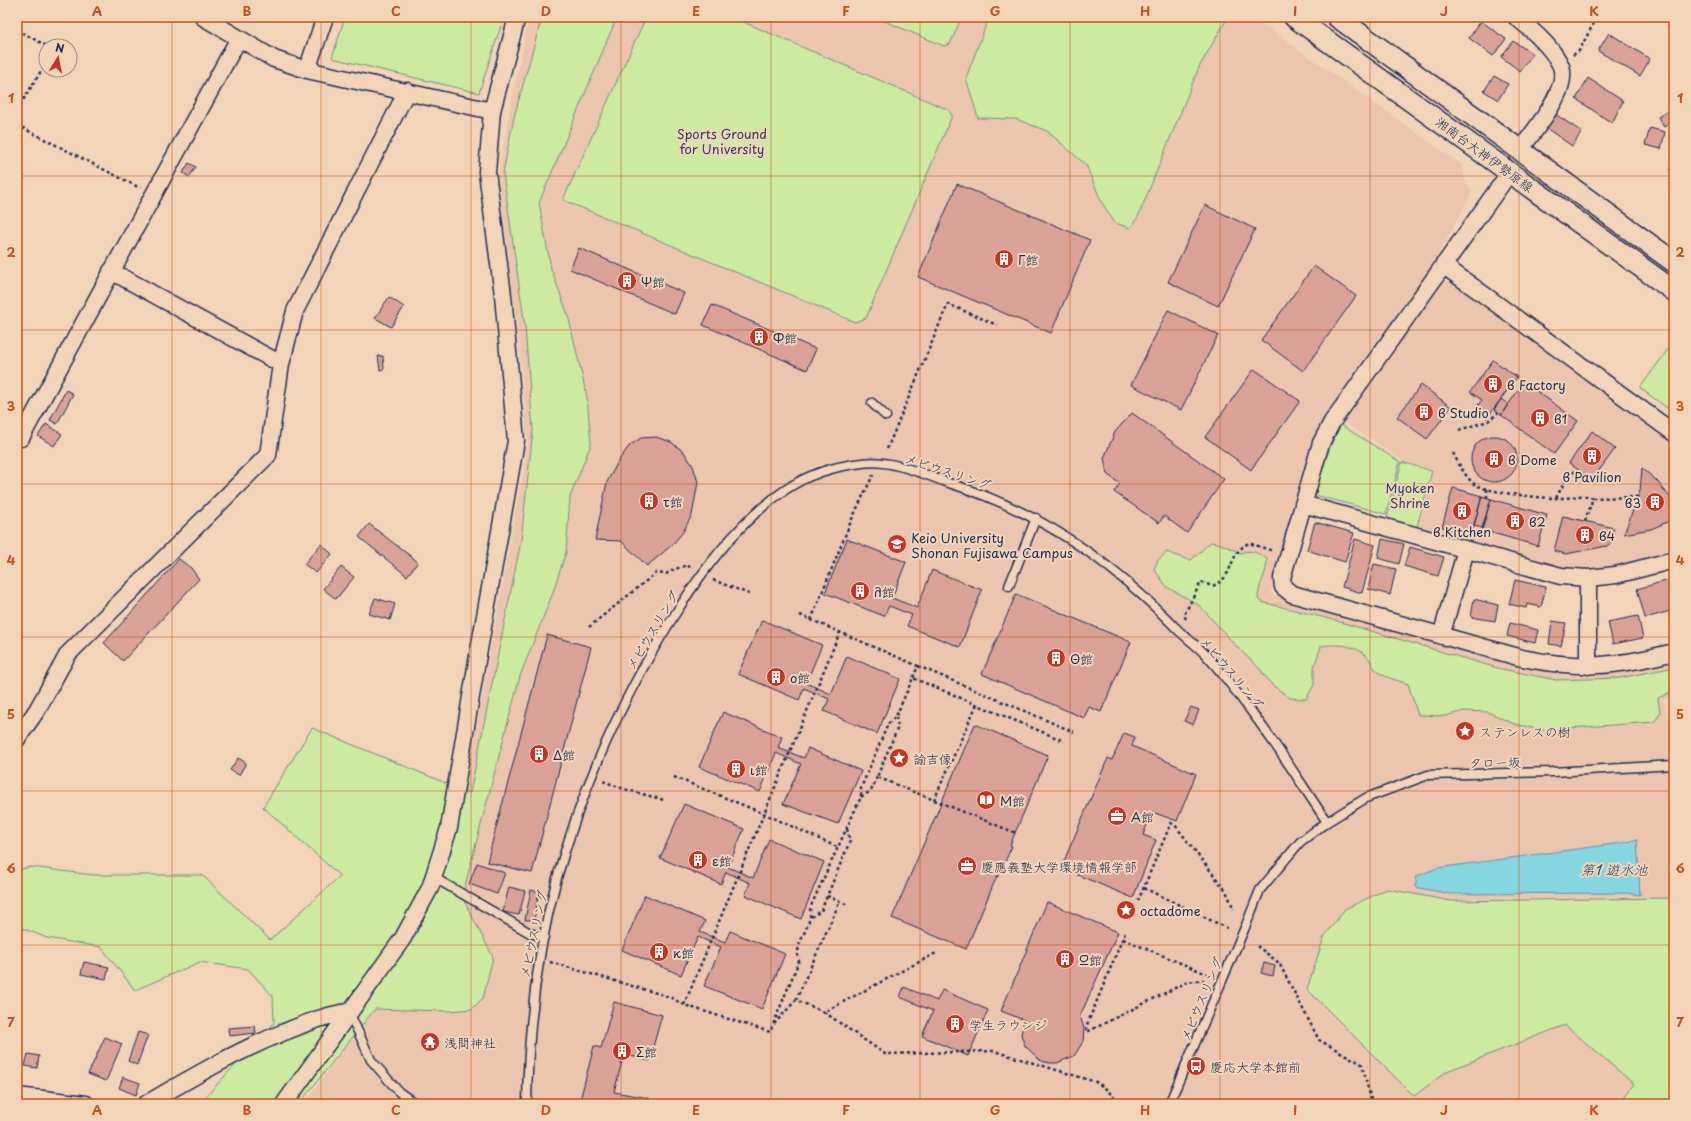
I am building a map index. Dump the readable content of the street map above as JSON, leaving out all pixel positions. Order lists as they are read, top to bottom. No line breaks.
{"streets":{"street":["湘南台大神伊勢原線"],"lane":["メビウスリング","タロー坂"]},"crossings":[["メビウスリング","タロー坂"]],"water":["第1 遊水池"],"parks":["Sports Ground for University","Myoken Shrine"],"places":{"building":["Γ館","Ψ館","Φ館","β Factory","β Studio","β1","β Pavilion","β Dome","τ館","β3","β Kitchen","β2","β4","λ館","Θ館","ο館","Δ館","ι館","ε館","κ館","Ω館","学生ラウンジ","Σ館"],"school or university":["Keio University Shonan Fujisawa Campus"],"place":["ステンレスの樹","諭吉像","octadome"],"library":["Μ館"],"office":["A館","慶應義塾大学環境情報学部"],"temple":["浅間神社"],"bus stop":["慶応大学本館前"]},"north":"top","grid":{"columns":["A","B","C","D","E","F","G","H","I","J","K"],"rows":["1","2","3","4","5","6","7"]}}
